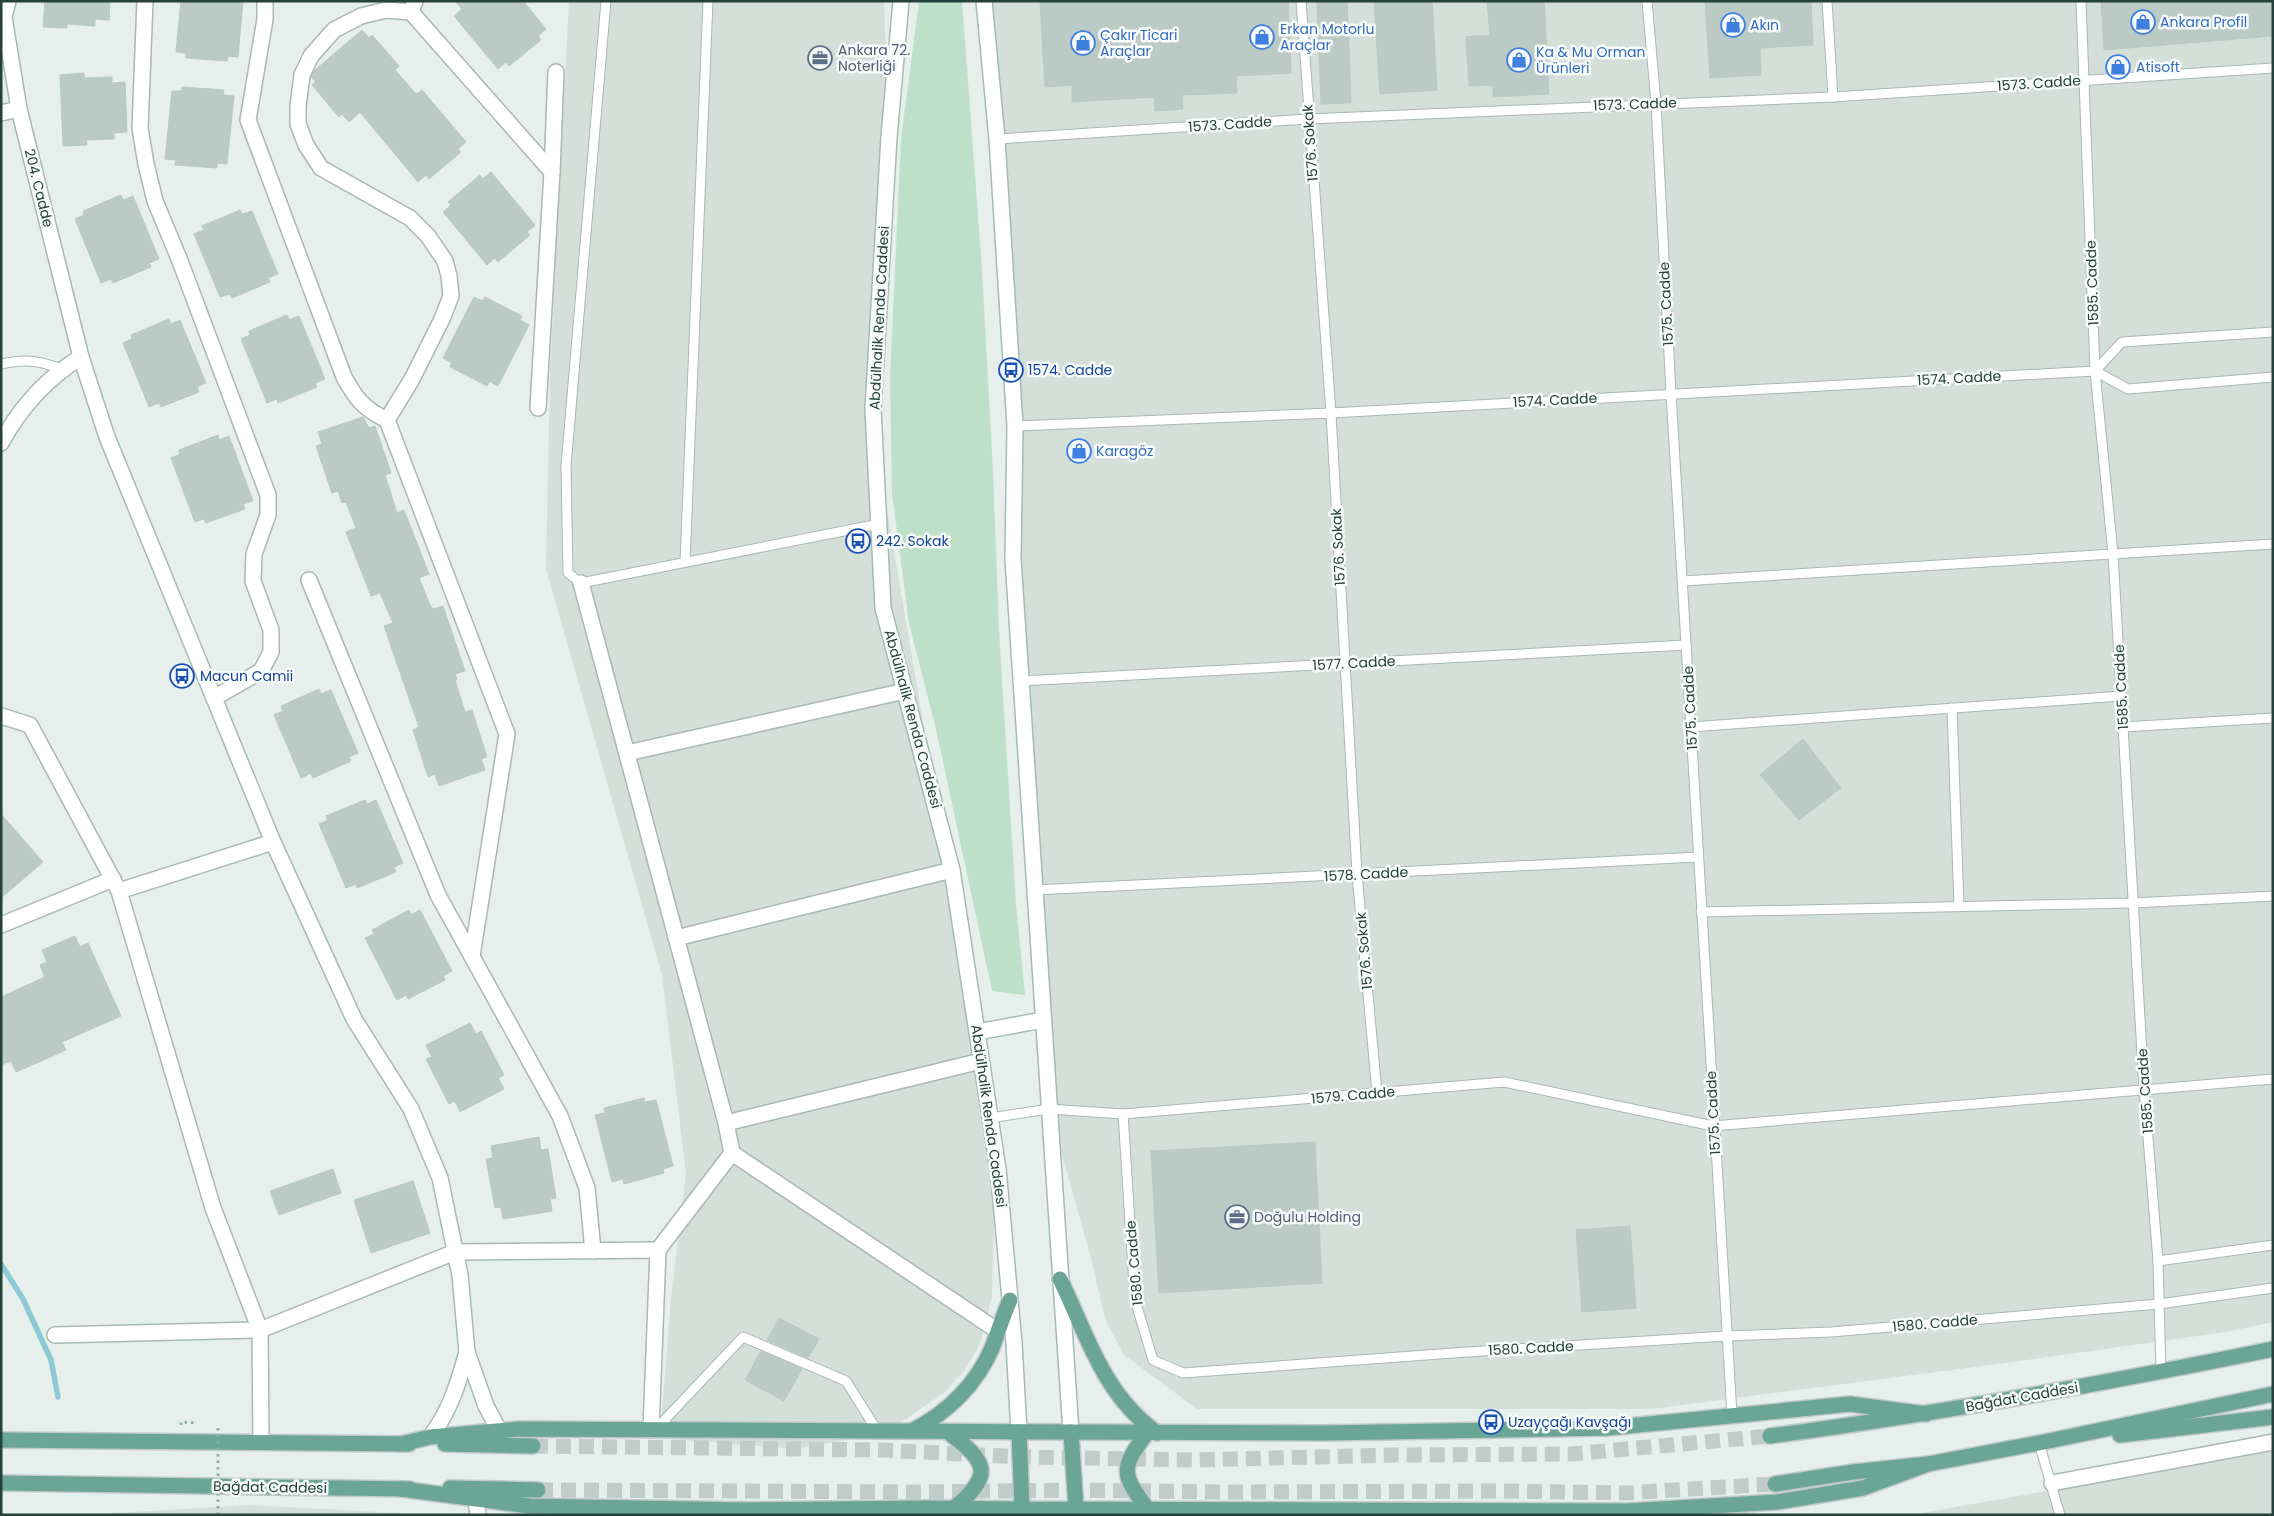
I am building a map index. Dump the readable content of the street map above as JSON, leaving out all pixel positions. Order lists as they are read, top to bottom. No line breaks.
{"streets":{"main road":["Bağdat Caddesi"],"street":["204. Cadde","Abdülhalik Renda Caddesi"],"lane":["1573. Cadde","1576. Sokak","1585. Cadde","1575. Cadde","1574. Cadde","1577. Cadde","1578. Cadde","1579. Cadde","1580. Cadde"]},"crossings":[["1573. Cadde","1576. Sokak"],["1573. Cadde","1585. Cadde"],["1573. Cadde","1575. Cadde"],["1576. Sokak","1574. Cadde"],["1576. Sokak","1577. Cadde"],["1576. Sokak","1578. Cadde"],["1576. Sokak","1579. Cadde"],["1585. Cadde","1574. Cadde"],["1585. Cadde","1579. Cadde"],["1585. Cadde","1580. Cadde"],["1585. Cadde","Bağdat Caddesi"],["1575. Cadde","1574. Cadde"],["1575. Cadde","1577. Cadde"],["1575. Cadde","1578. Cadde"],["1575. Cadde","1579. Cadde"],["1575. Cadde","1580. Cadde"],["Abdülhalik Renda Caddesi","1579. Cadde"],["1579. Cadde","1580. Cadde"]],"places":{"shop":["Ankara Profil","Akın","Erkan Motorlu Araçlar","Çakır Ticari Araçlar","Ka & Mu Orman Ürünleri","Atisoft","Karagöz"],"office":["Ankara 72. Noterliği","Doğulu Holding"],"bus stop":["1574. Cadde","242. Sokak","Macun Camii","Uzayçağı Kavşağı"]}}
